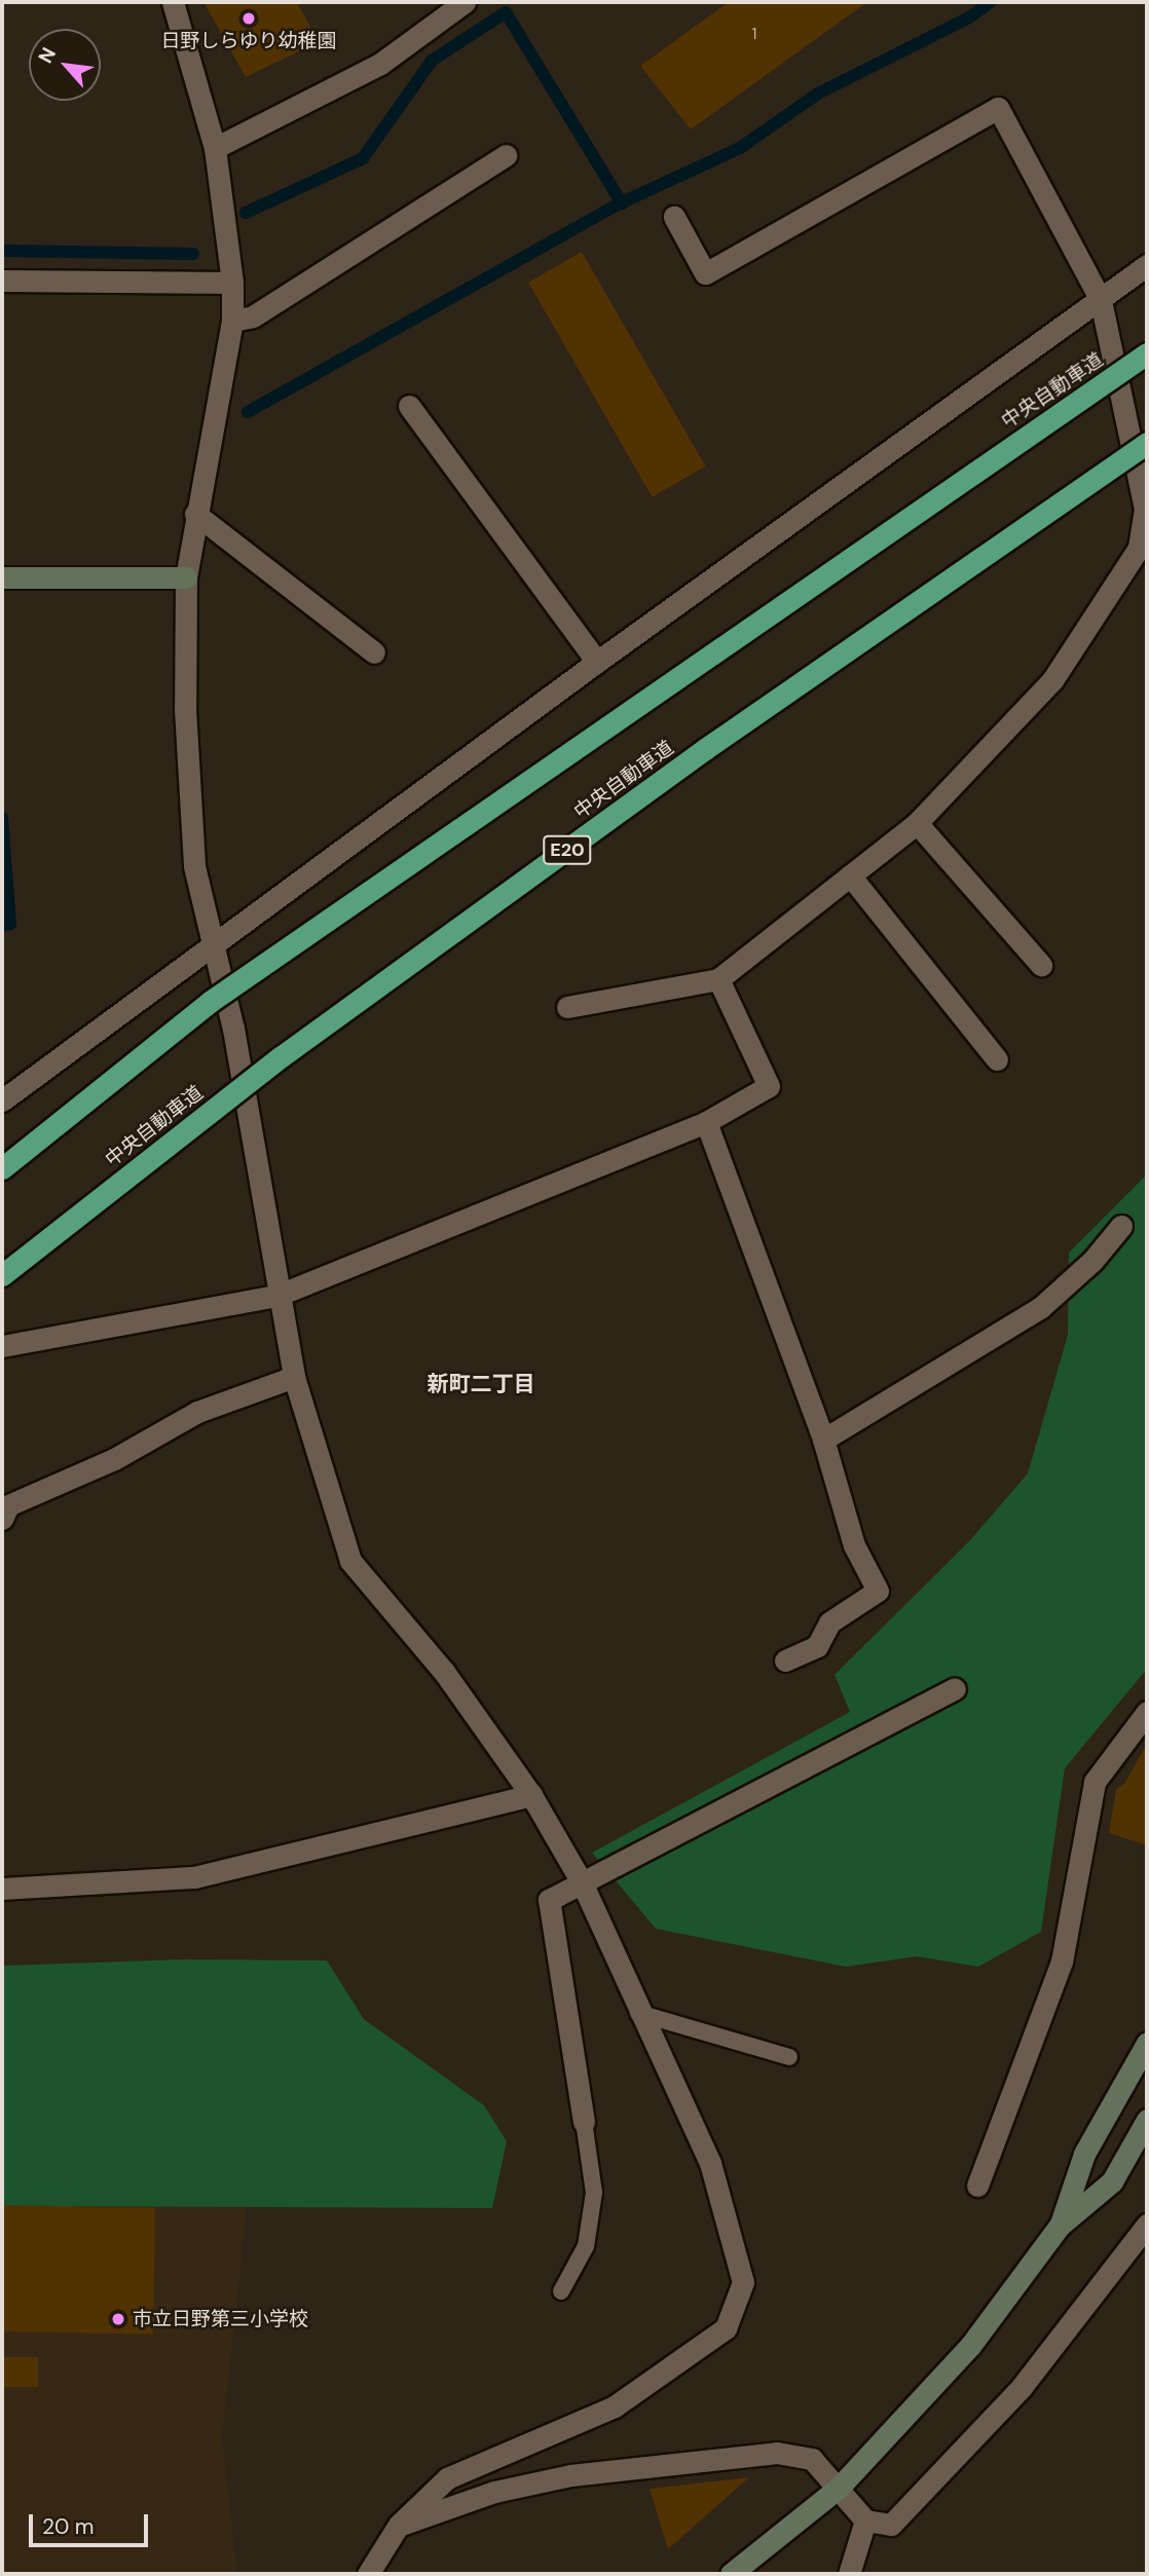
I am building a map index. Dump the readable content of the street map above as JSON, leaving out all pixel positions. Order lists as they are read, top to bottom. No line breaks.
{"streets":{"highway":["中央自動車道","E20"]},"districts":["新町二丁目"],"places":["日野しらゆり幼稚園","市立日野第三小学校"],"house_numbers":["1"],"scale_bar":"20 m","north":"top left"}
